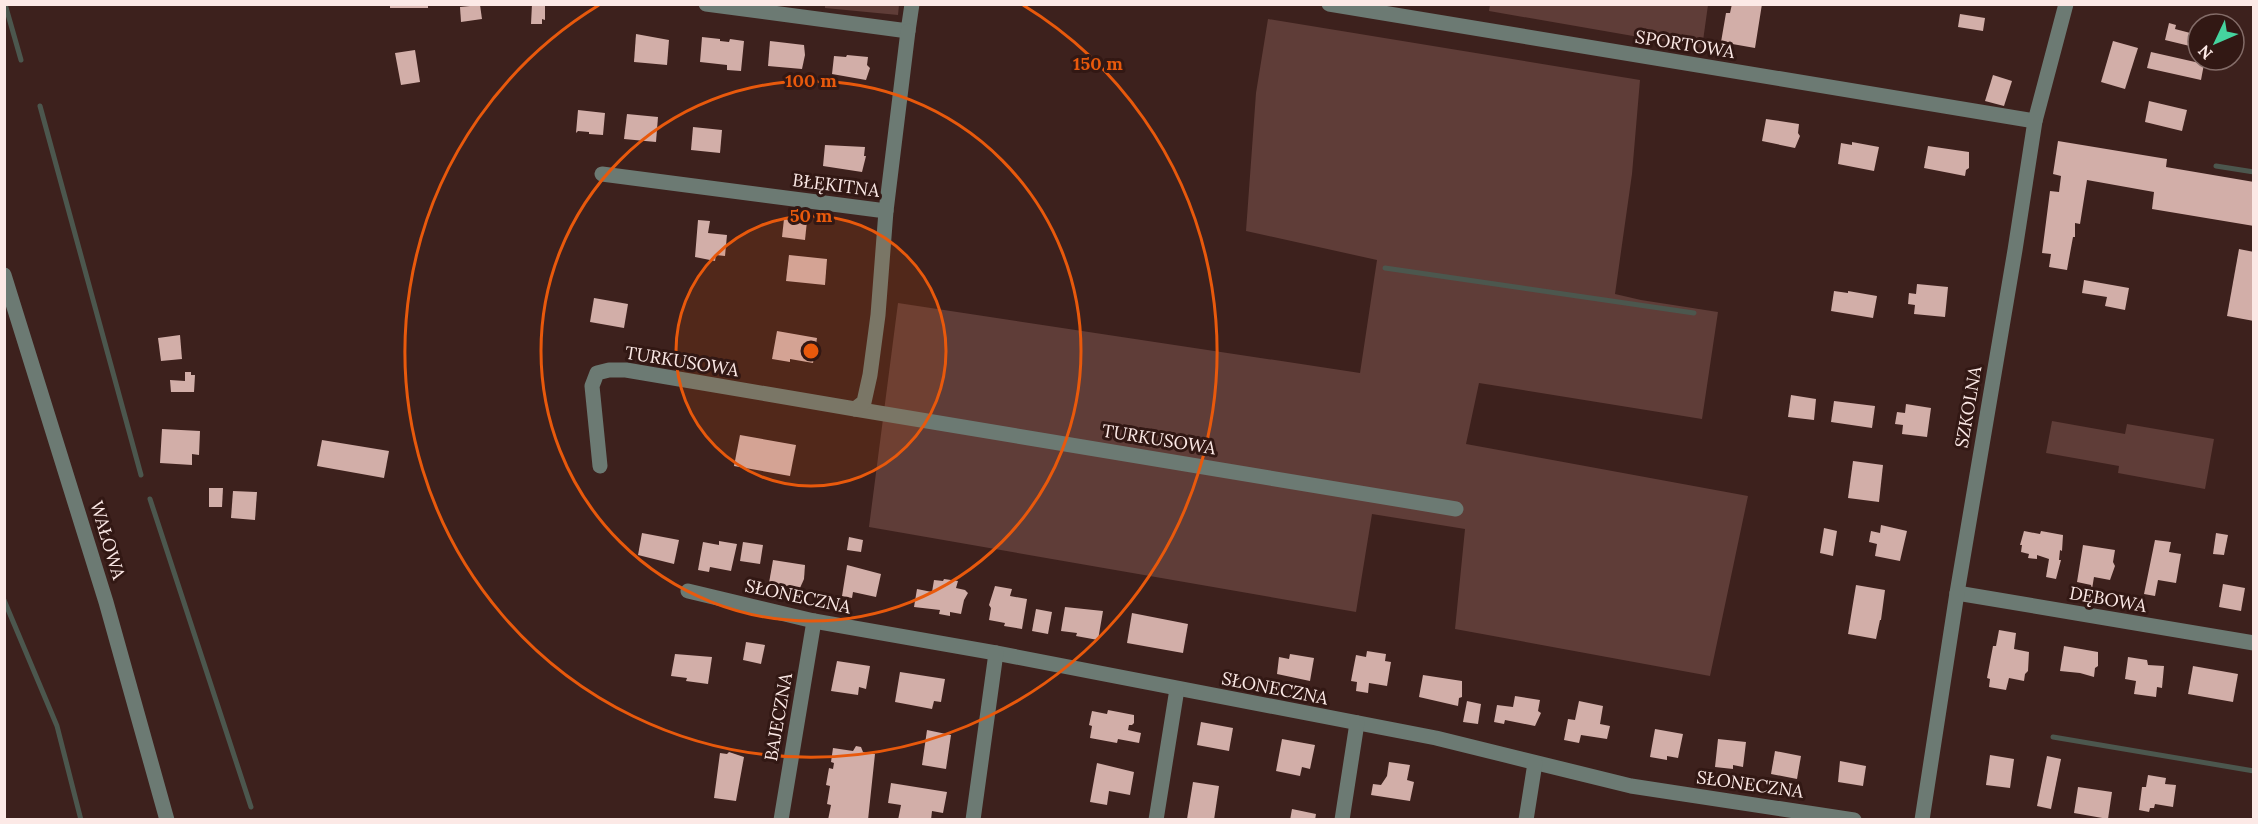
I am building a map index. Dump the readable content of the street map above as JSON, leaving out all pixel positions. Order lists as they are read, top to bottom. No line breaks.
{"streets":{"street":["SPORTOWA","BŁĘKITNA","TURKUSOWA","SZKOLNA","WAŁOWA","SŁONECZNA","DĘBOWA","BAJECZNA"]},"crossings":[["SPORTOWA","SZKOLNA"],["SZKOLNA","DĘBOWA"],["SŁONECZNA","BAJECZNA"]],"north":"bottom left","rings":["150 m","100 m","50 m"]}
